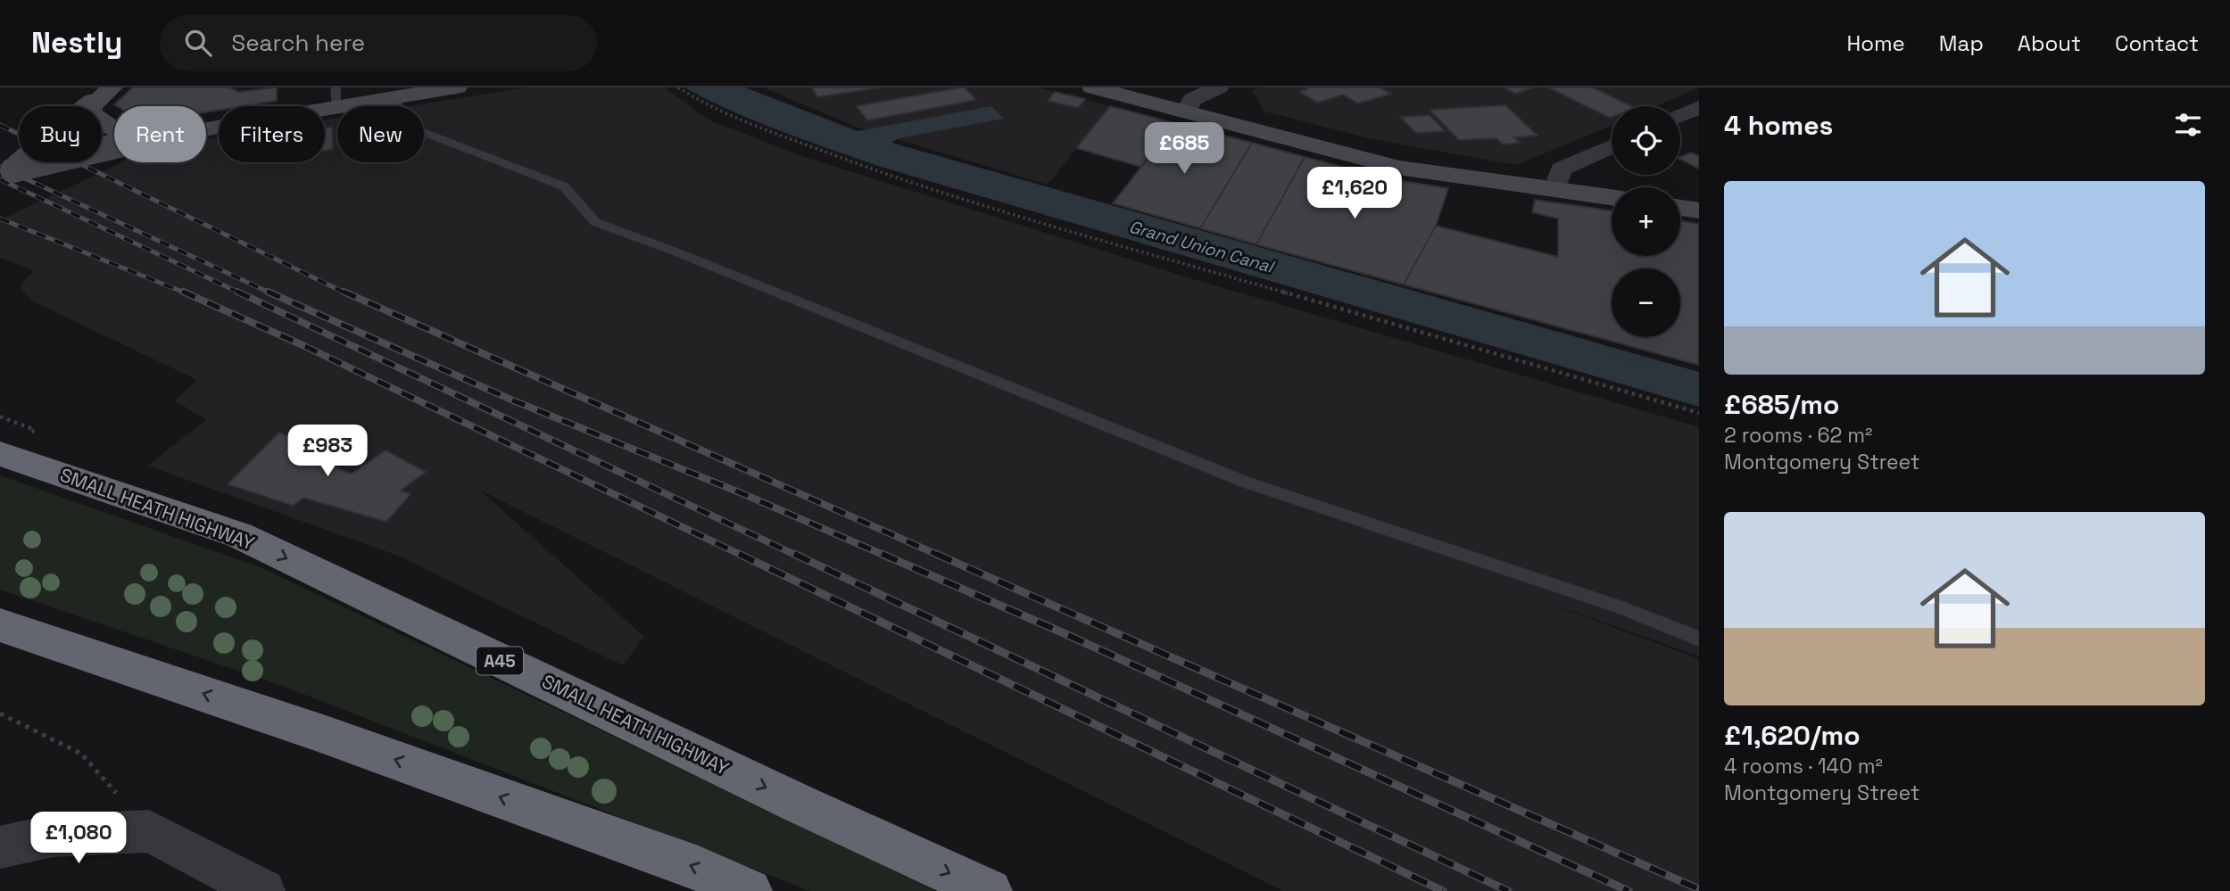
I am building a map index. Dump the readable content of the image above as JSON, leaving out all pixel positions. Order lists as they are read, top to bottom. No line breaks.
{"streets":{"highway":["SMALL HEATH HIGHWAY","A45"]},"water":["Grand Union Canal"],"page":{"header":"Nestly","search":"Search here","nav":["Home","Map","About","Contact"],"heading":"4 homes","map_buttons":["+","−"],"chip":["Buy","Rent","Filters","New"],"price":["£685","£1,620","£983","£1,080"],"list":[{"name":"£685/mo","note":"2 rooms · 62 m² · Montgomery Street"},{"name":"£1,620/mo","note":"4 rooms · 140 m² · Montgomery Street"}]}}
